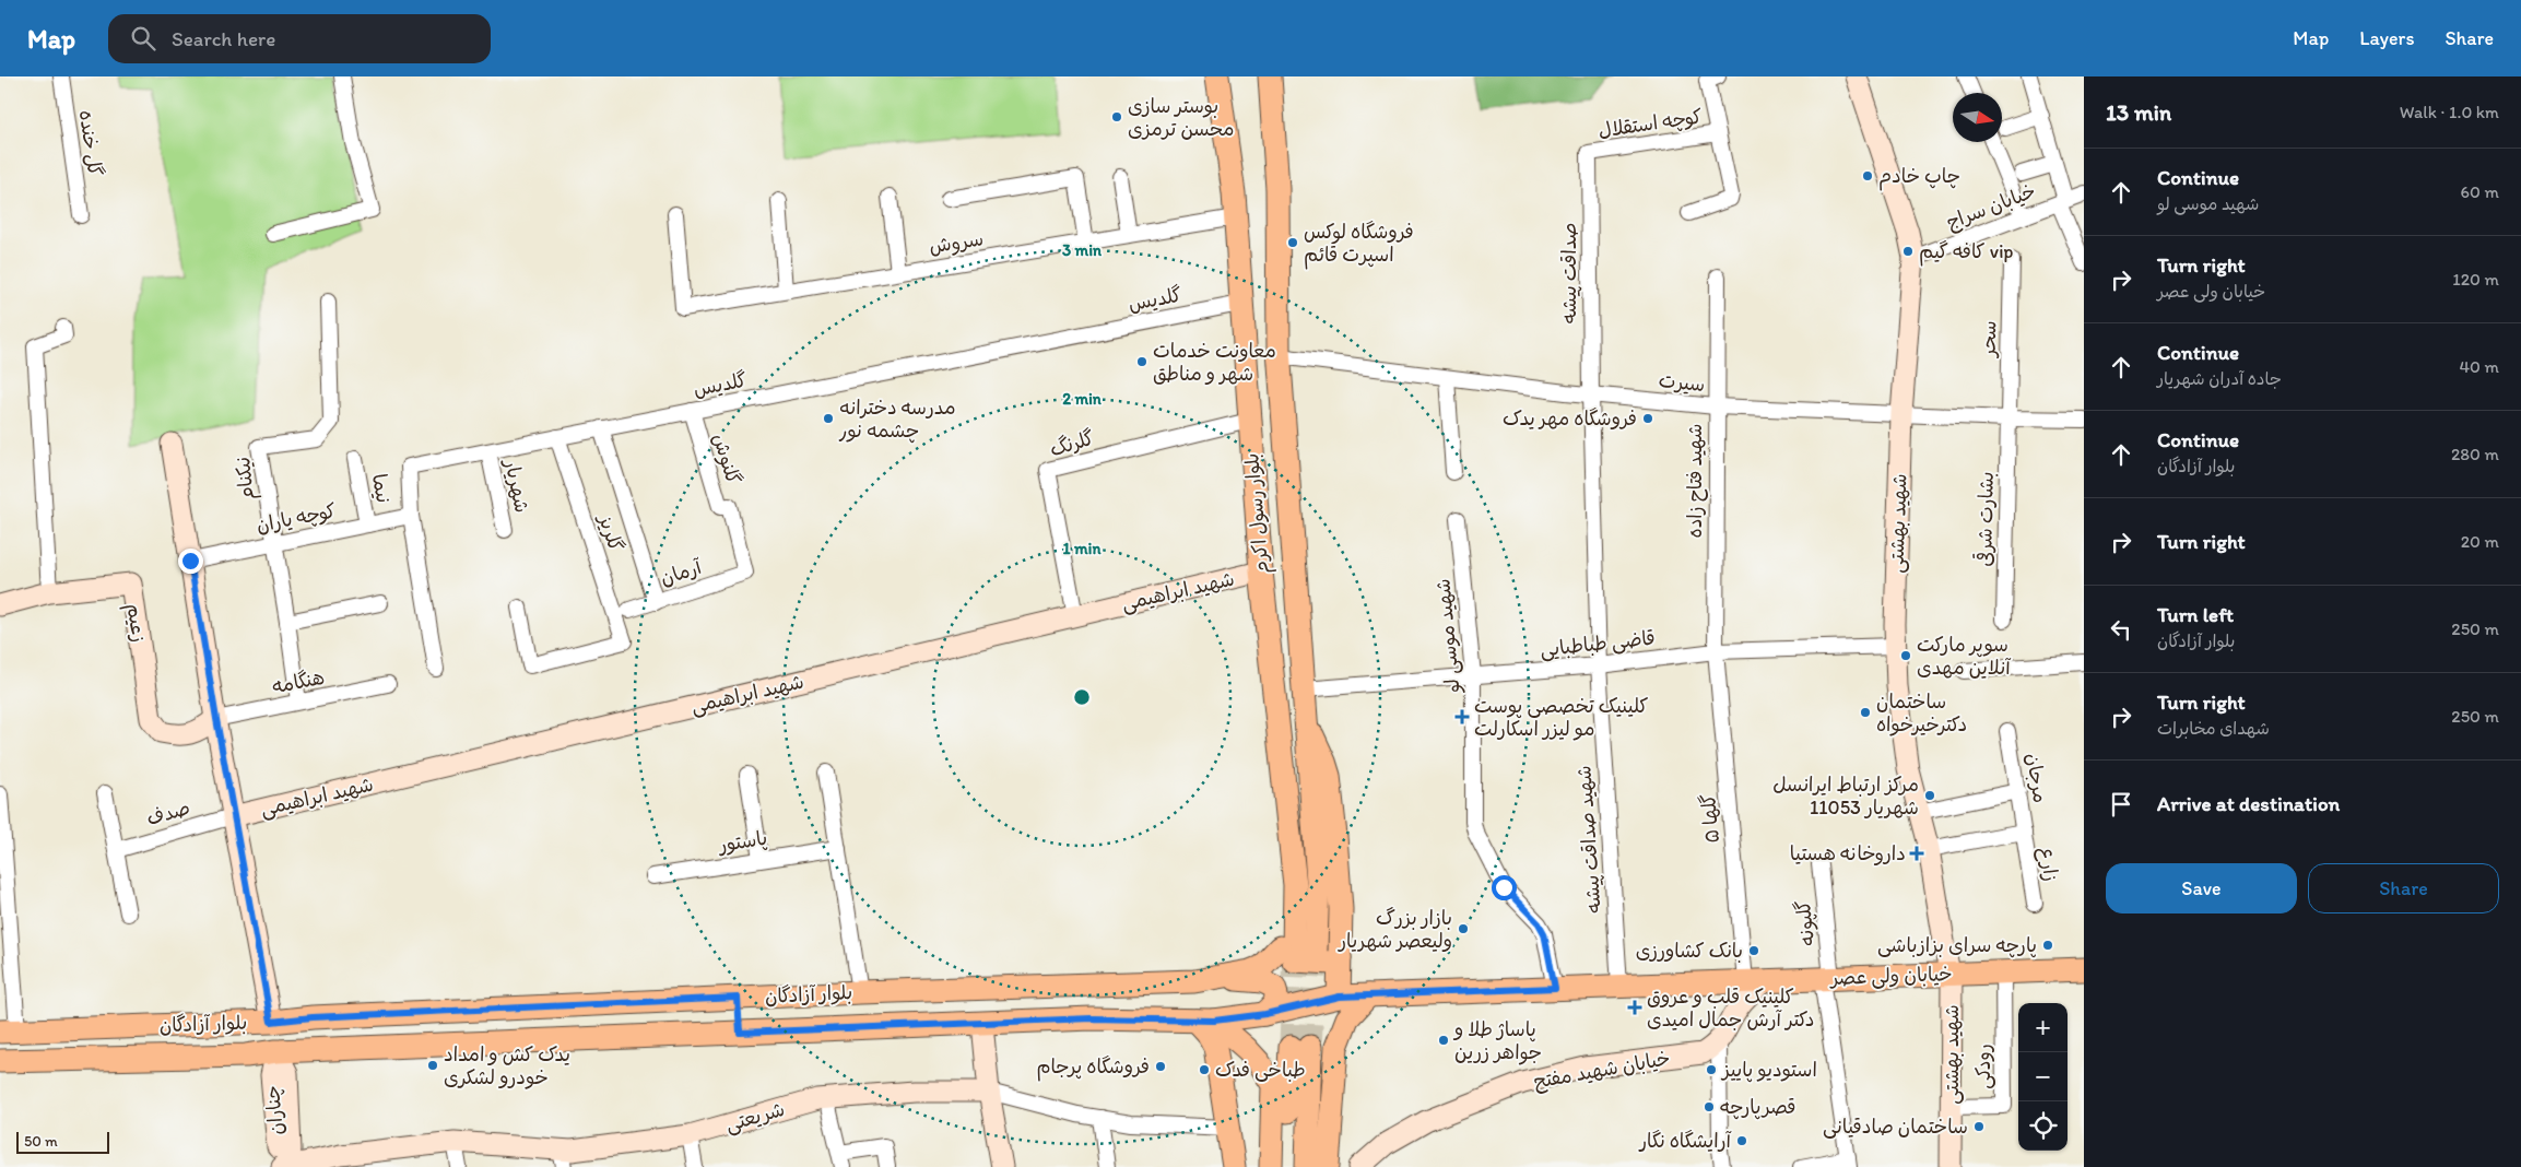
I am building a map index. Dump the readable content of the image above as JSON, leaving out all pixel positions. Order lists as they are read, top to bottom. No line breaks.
{"streets":{"main road":["بلوار رسول اکرم","خیابان ولی عصر","بلوار آزادگان"],"street":["کوچه استقلال","گل خنده","خیابان سراج","سروش","صداقت پیشه","گلدیس","سحر","سیرت","گلرنگ","گلنوش","نیکنام","شهید فتاح زاده","شهریار","نیما","کوچه یاران","بشارت شرقی","شهید بهشتی","گلریز","آرمان","شهید ابراهیمی","زعیم","شهید موسی لو","قاضی طباطبایی","هنگامه","مرجان","صدف","گلها ۵","شهید صداقت پیشه","پاستور","زارع","گلپونه","رودکی","خیابان شهید مفتح","چناران","شریعتی"]},"crossings":[["کوچه استقلال","صداقت پیشه"],["خیابان سراج","شهید بهشتی"],["سروش","بلوار رسول اکرم"],["صداقت پیشه","سیرت"],["صداقت پیشه","شهید صداقت پیشه"],["گلدیس","گلنوش"],["گلدیس","شهریار"],["گلدیس","بلوار رسول اکرم"],["گلدیس","کوچه یاران"],["گلدیس","گلریز"],["سحر","سیرت"],["سحر","بشارت شرقی"],["سیرت","شهید فتاح زاده"],["سیرت","بلوار رسول اکرم"],["سیرت","بشارت شرقی"],["سیرت","شهید بهشتی"],["سیرت","شهید صداقت پیشه"],["گلرنگ","بلوار رسول اکرم"],["گلرنگ","شهید ابراهیمی"],["گلنوش","آرمان"],["نیکنام","کوچه یاران"],["نیکنام","هنگامه"],["شهید فتاح زاده","قاضی طباطبایی"],["شهید فتاح زاده","گلها ۵"],["نیما","کوچه یاران"],["بلوار رسول اکرم","شهید ابراهیمی"],["بلوار رسول اکرم","قاضی طباطبایی"],["بلوار رسول اکرم","بلوار آزادگان"],["شهید بهشتی","قاضی طباطبایی"],["شهید بهشتی","خیابان ولی عصر"],["شهید بهشتی","رودکی"],["شهید ابراهیمی","صدف"],["زعیم","هنگامه"],["شهید موسی لو","قاضی طباطبایی"],["شهید موسی لو","خیابان ولی عصر"],["قاضی طباطبایی","گلها ۵"],["قاضی طباطبایی","شهید صداقت پیشه"],["مرجان","زارع"],["گلها ۵","خیابان ولی عصر"],["شهید صداقت پیشه","خیابان ولی عصر"],["گلپونه","خیابان ولی عصر"],["خیابان ولی عصر","بلوار آزادگان"],["خیابان ولی عصر","رودکی"],["بلوار آزادگان","چناران"],["چناران","شریعتی"]],"places":{"other":["بوستر سازی محسن ترمزی","چاپ خادم","فروشگاه لوکس اسپرت قائم","کافه گیم vip","معاونت خدمات شهر و مناطق","مدرسه دخترانه چشمه نور","فروشگاه مهر یدک","سوپر مارکت آنلاین مهدی","ساختمان دکترخیرخواه","مرکز ارتباط ایرانسل 11053 شهریار","بازار بزرگ ولیعصر شهریار","پارچه سرای بزازباشی","بانک کشاورزی","پاساژ طلا و جواهر زرین","یدک کش و امداد خودرو لشکری","فروشگاه پرجام","طباخی فدک","استودیو پاییز","قصرپارچه","ساختمان صادقیانی","آرایشگاه نگار"],"health":["کلینیک تخصصی پوست مو لیزر اسکارلت","داروخانه هستیا","کلینیک قلب و عروق دکتر آرش جمال امیدی"]},"scale_bar":"50 m","north":"right","page":{"header":"Map","search":"Search here","nav":["Map","Layers","Share"],"heading":["13 min","Walk · 1.0 km"],"list":[["Continue","شهید موسی لو","60 m"],["Turn right","خیابان ولی عصر","120 m"],["Continue","جاده آدران شهریار","40 m"],["Continue","بلوار آزادگان","280 m"],["Turn right","20 m"],["Turn left","بلوار آزادگان","250 m"],["Turn right","شهدای مخابرات","250 m"],"Arrive at destination"],"buttons":["Save","Share"],"map_buttons":["+","−"],"scale":"50 m"},"rings":["3 min","2 min","1 min"]}
